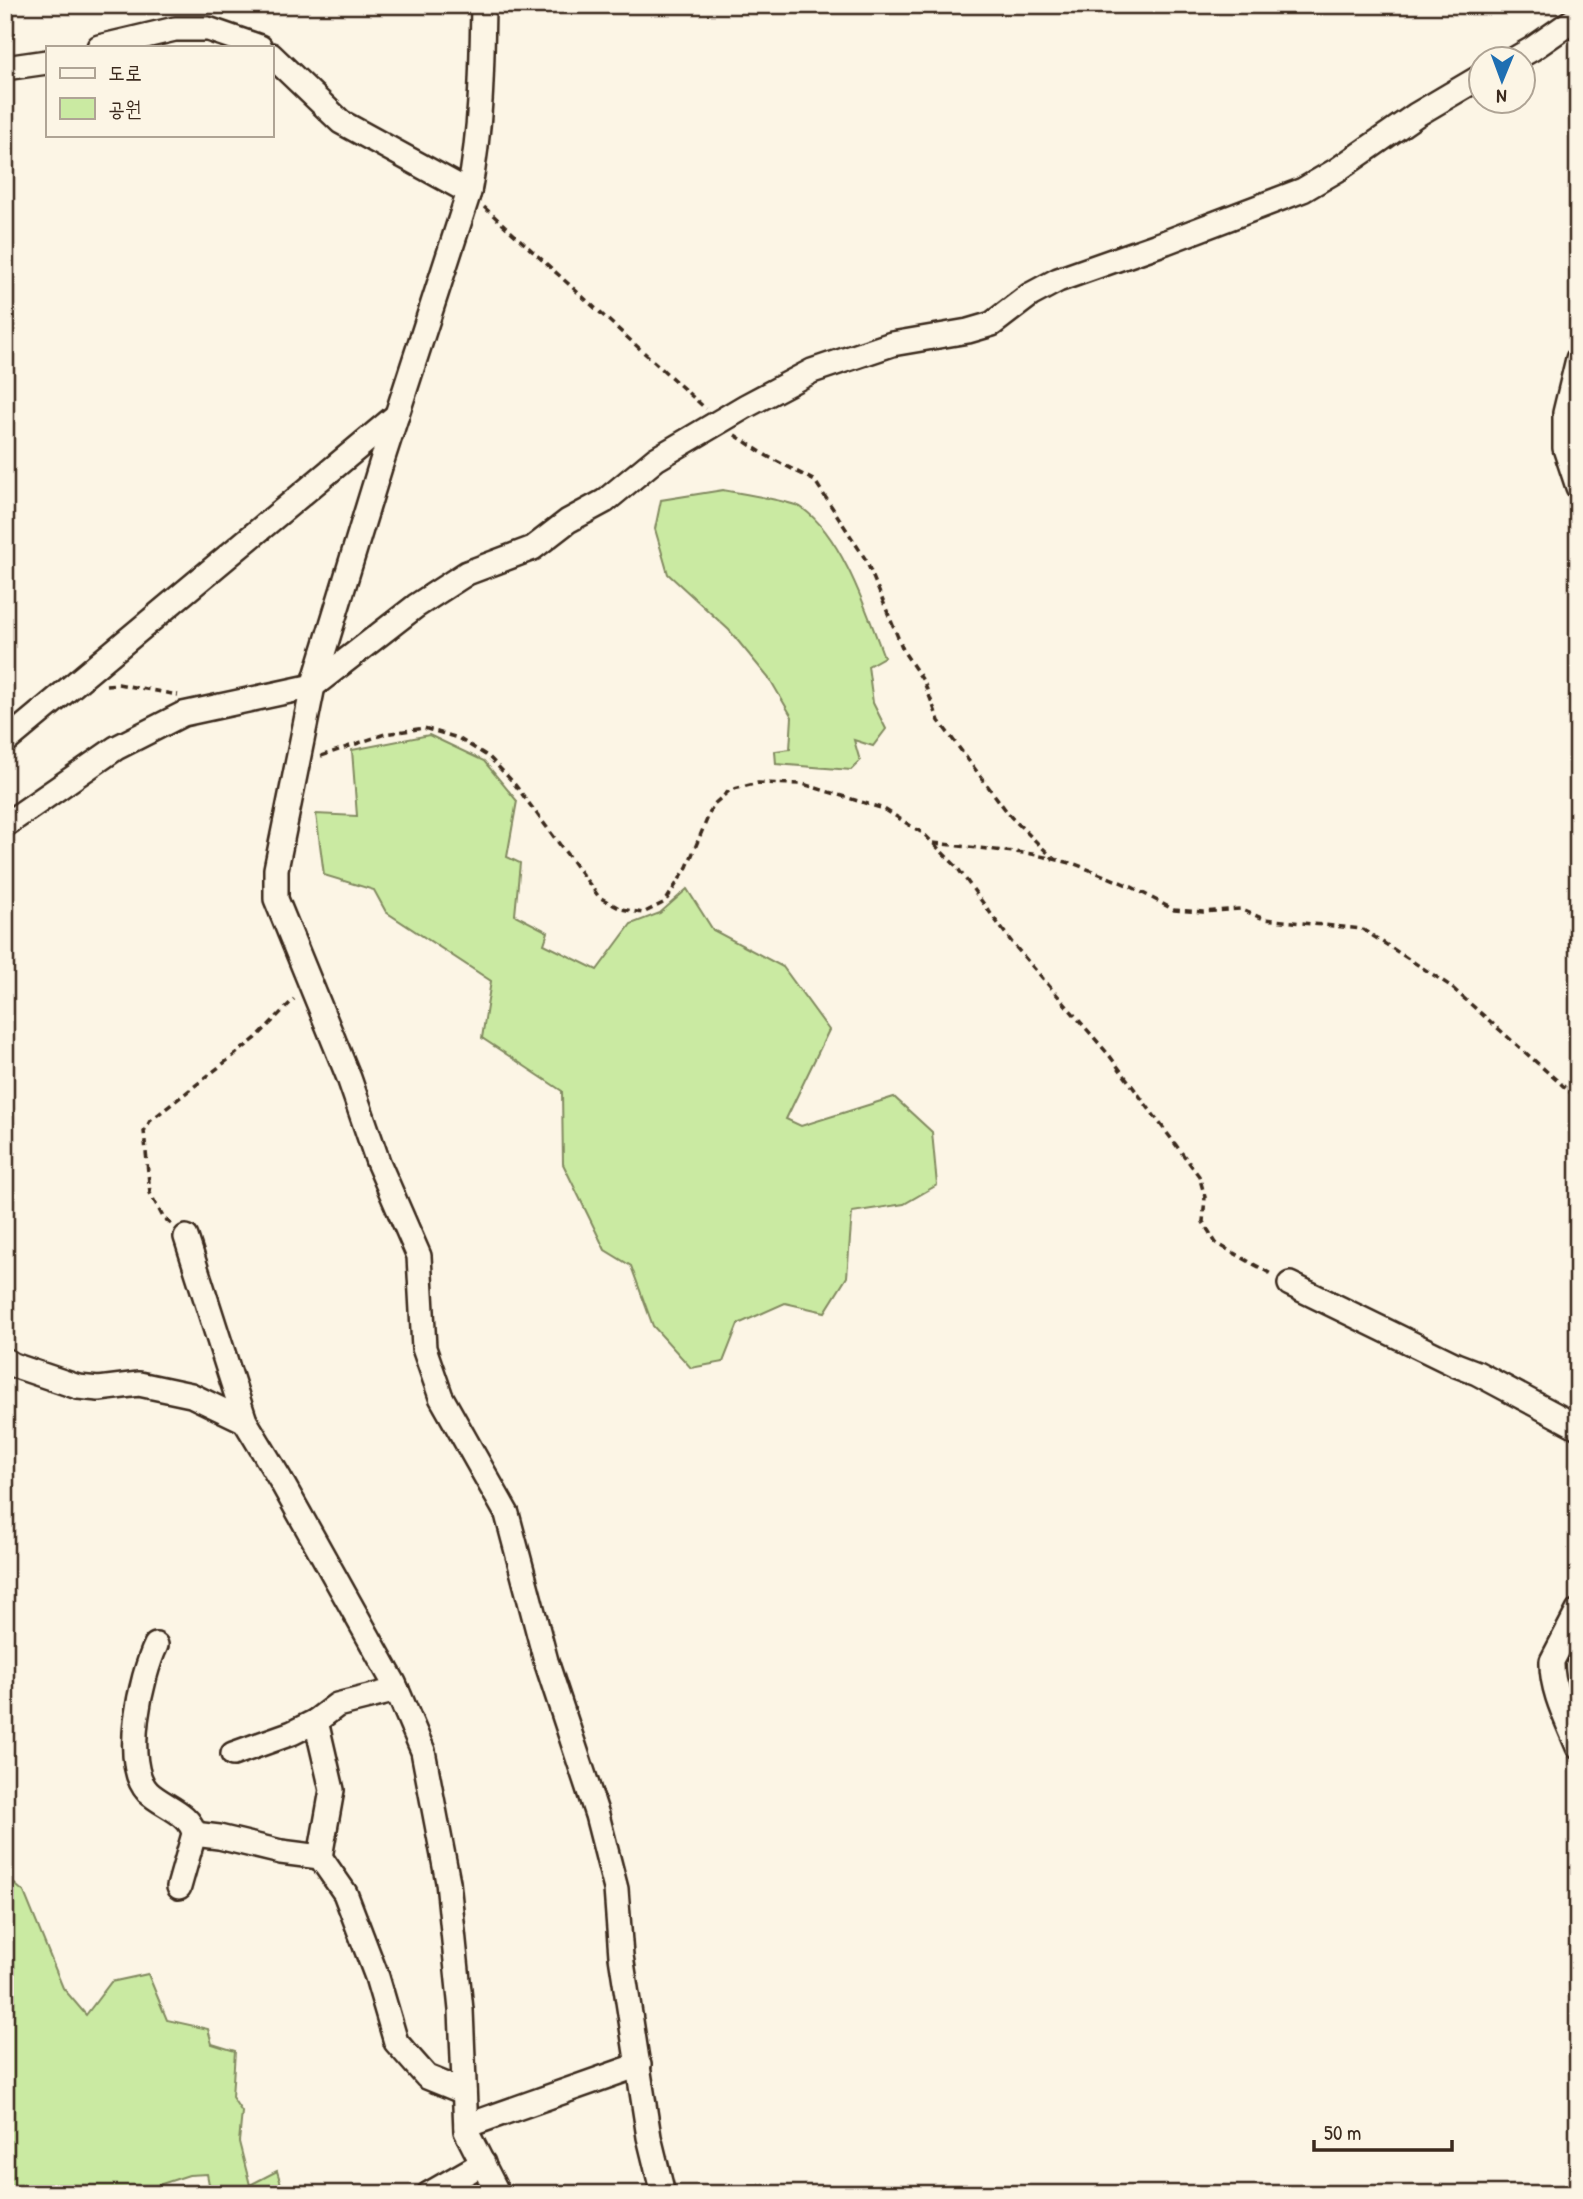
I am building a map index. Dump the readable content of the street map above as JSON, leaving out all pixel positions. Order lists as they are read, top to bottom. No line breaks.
{"legend":["도로","공원"],"scale_bar":"50 m","north":"bottom"}
